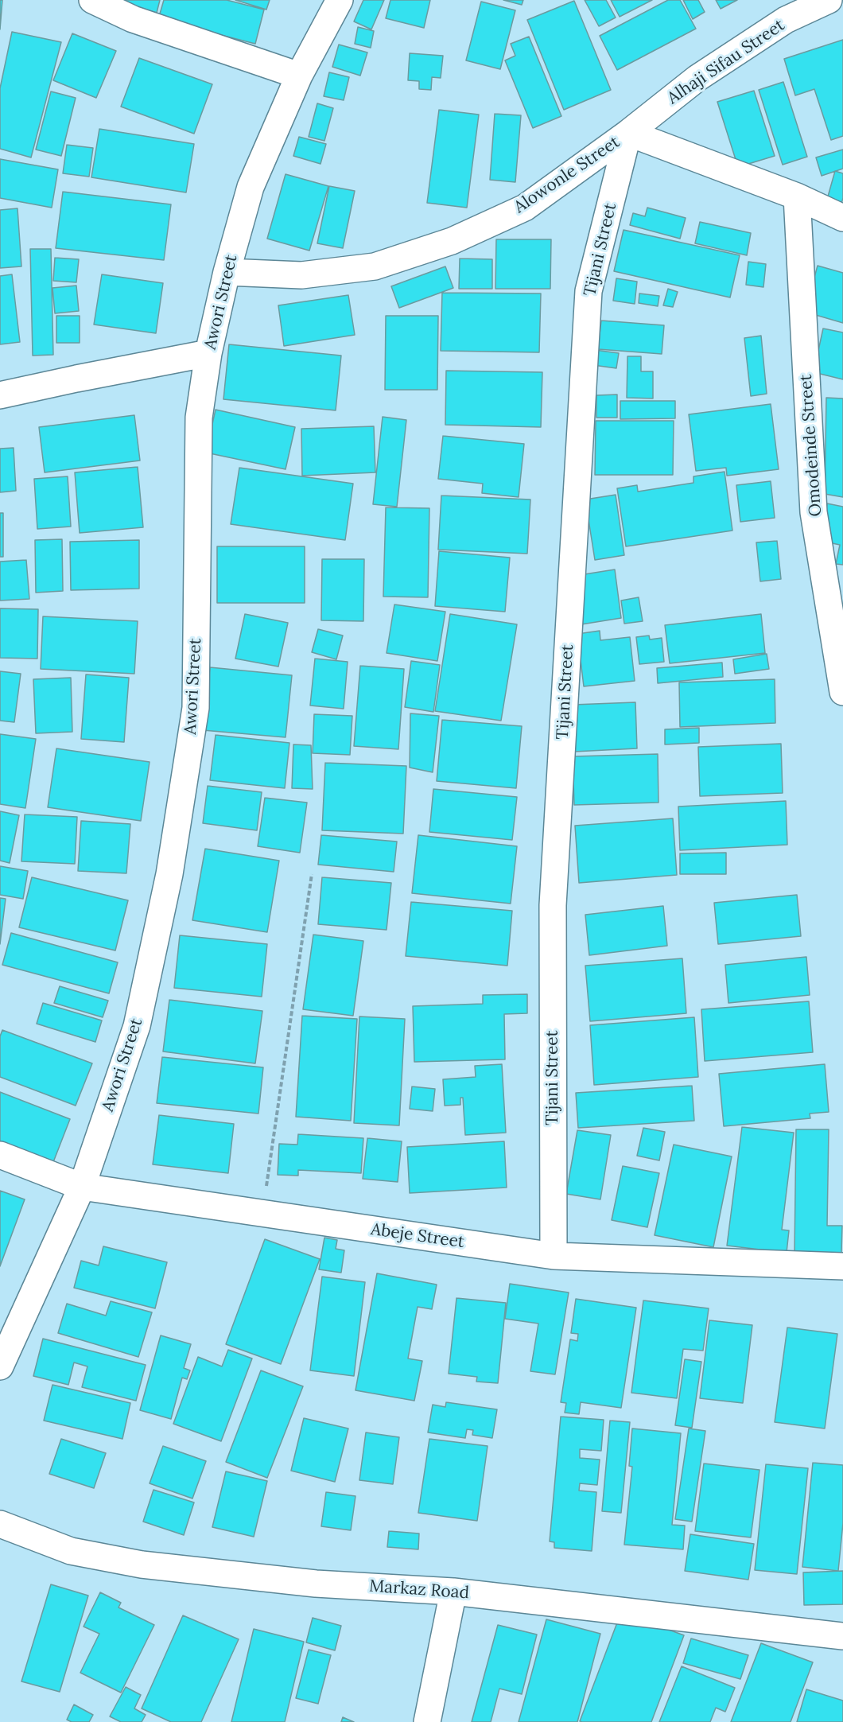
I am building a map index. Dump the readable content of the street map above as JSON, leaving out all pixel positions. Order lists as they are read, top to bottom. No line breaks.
{"streets":{"street":["Alhaji Sifau Street","Alowonle Street","Tijani Street","Awori Street","Omodeinde Street","Abeje Street","Markaz Road"]},"crossings":[["Alhaji Sifau Street","Alowonle Street"],["Alhaji Sifau Street","Tijani Street"],["Alowonle Street","Tijani Street"],["Alowonle Street","Awori Street"],["Alowonle Street","Omodeinde Street"],["Tijani Street","Abeje Street"],["Awori Street","Abeje Street"]]}
